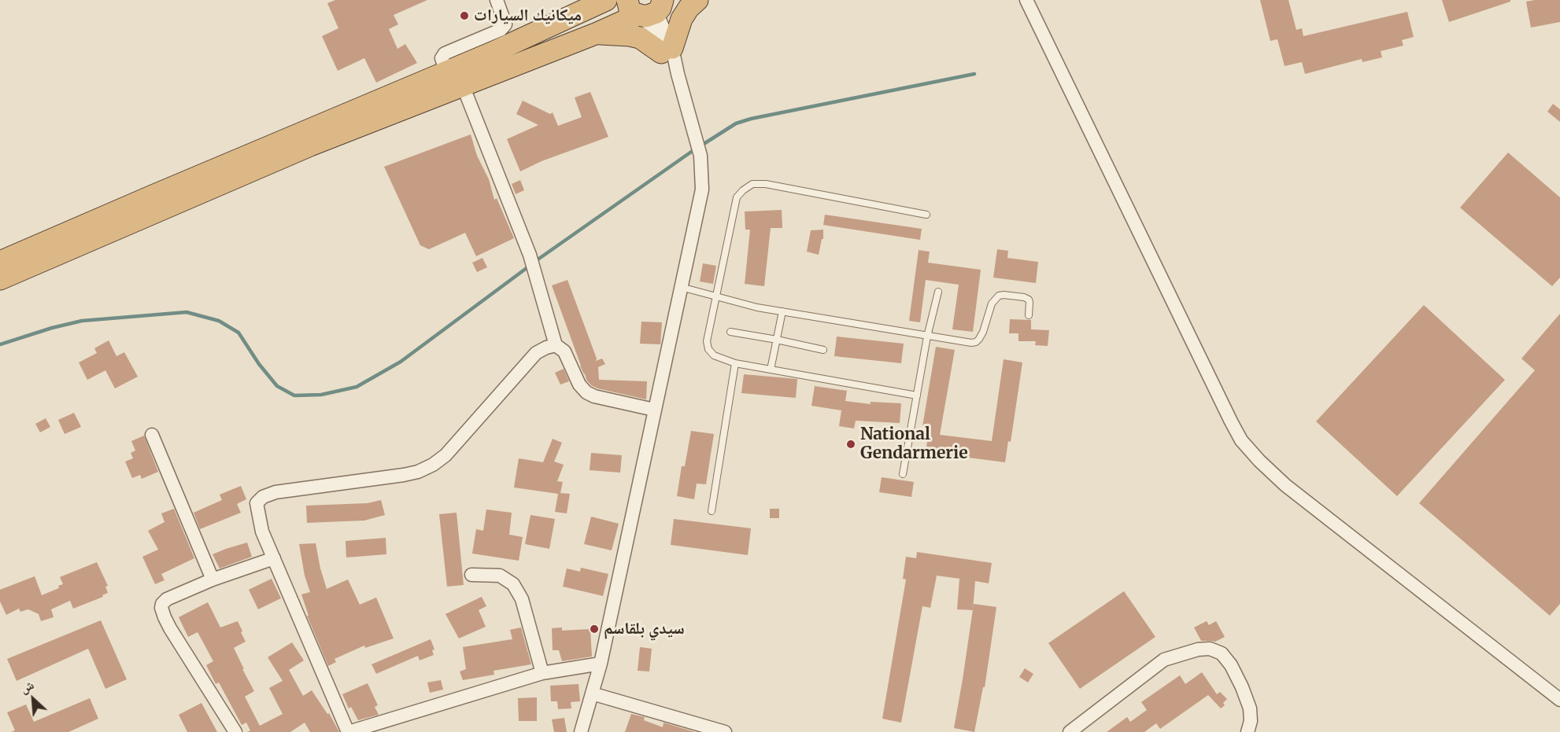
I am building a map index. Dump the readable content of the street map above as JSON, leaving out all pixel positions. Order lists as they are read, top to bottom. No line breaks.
{"places":["ميكانيك السيارات","National Gendarmerie","سيدي بلقاسم"],"north":"top left"}
